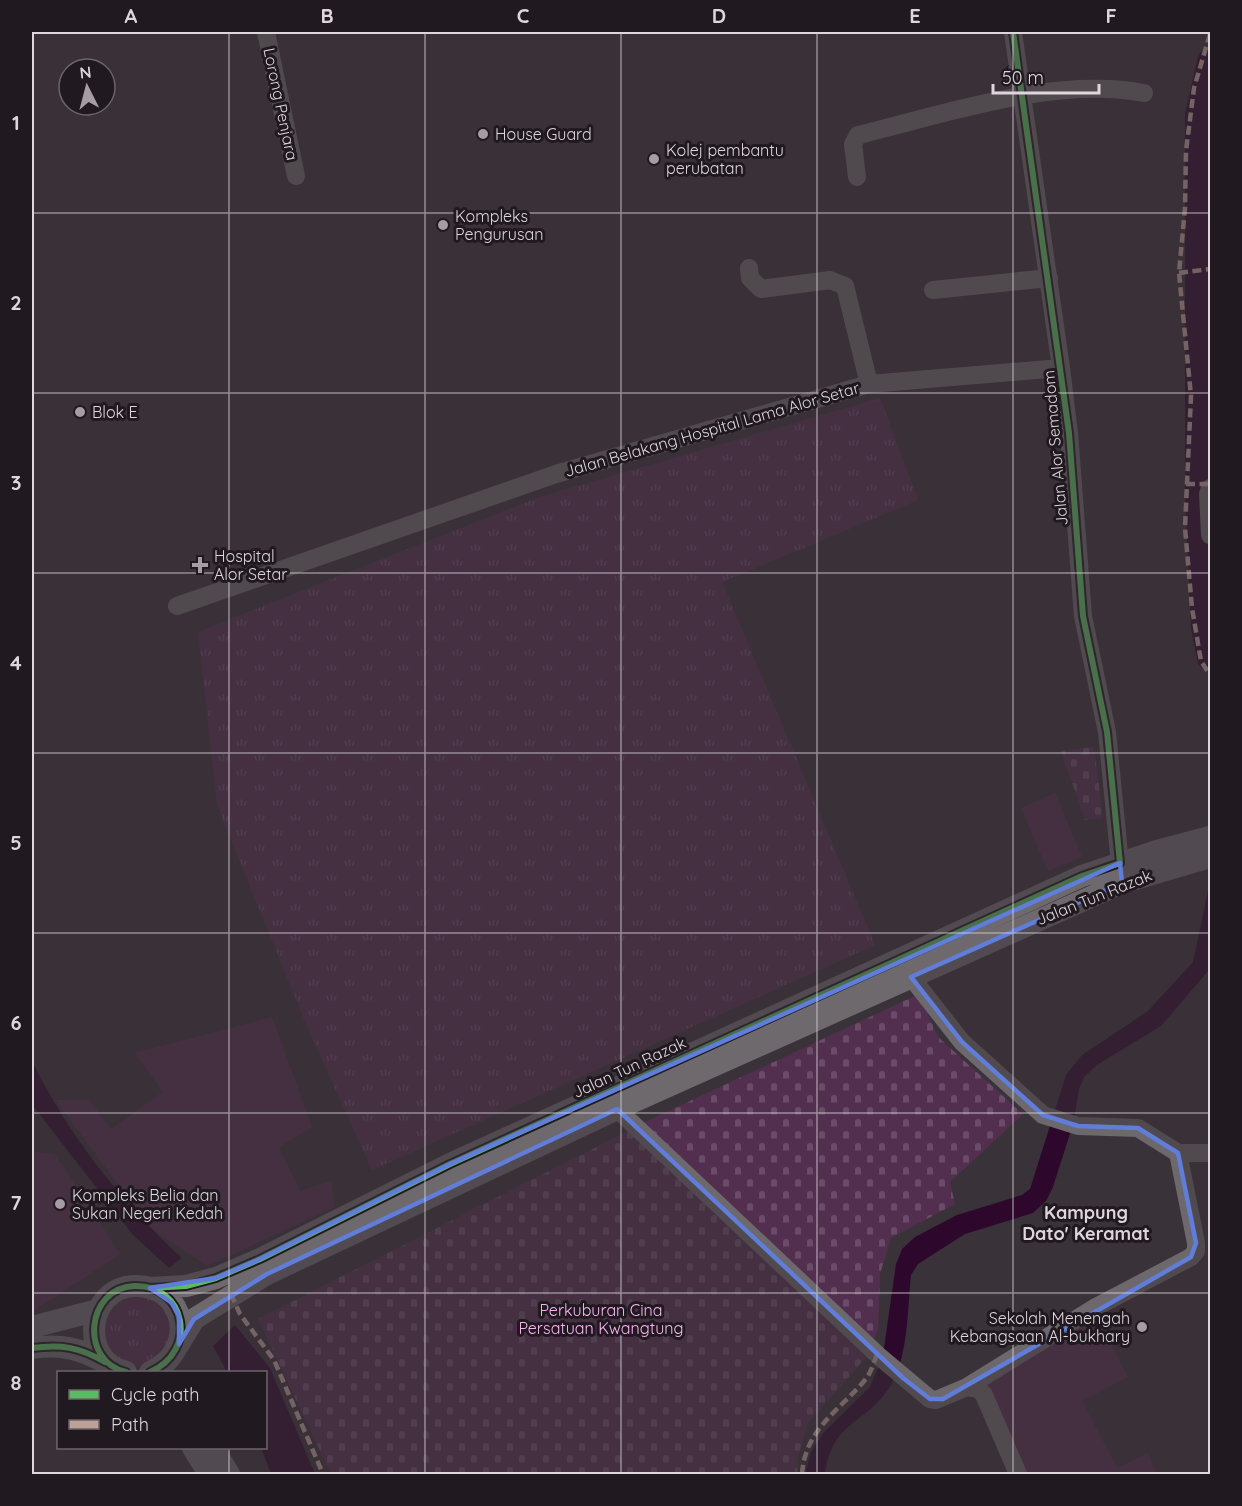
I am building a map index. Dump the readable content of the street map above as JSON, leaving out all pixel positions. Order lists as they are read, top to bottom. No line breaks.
{"streets":{"main road":["Jalan Tun Razak"],"street":["Lorong Penjara","Jalan Belakang Hospital Lama Alor Setar","Jalan Alor Semadom"]},"crossings":[["Jalan Belakang Hospital Lama Alor Setar","Jalan Alor Semadom"],["Jalan Alor Semadom","Jalan Tun Razak"]],"districts":["Kampung Dato' Keramat"],"parks":["Perkuburan Cina Persatuan Kwangtung"],"places":{"other":["House Guard","Kolej pembantu perubatan","Kompleks Pengurusan","Blok E","Kompleks Belia dan Sukan Negeri Kedah","Sekolah Menengah Kebangsaan Al-bukhary"],"health":["Hospital Alor Setar"]},"legend":["Cycle path","Path"],"scale_bar":"50 m","north":"top","grid":{"columns":["A","B","C","D","E","F"],"rows":["1","2","3","4","5","6","7","8"]}}
